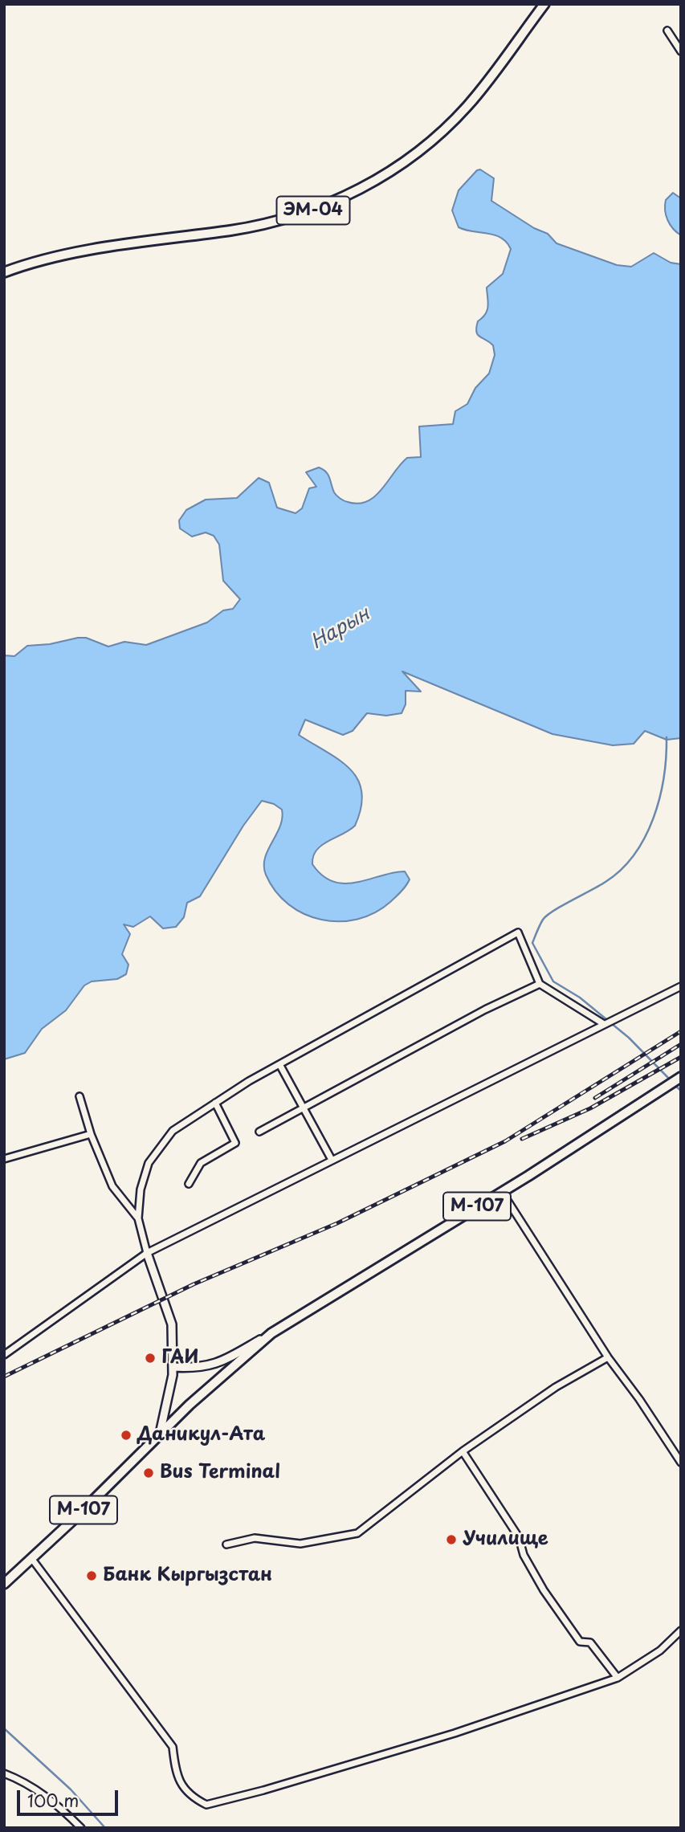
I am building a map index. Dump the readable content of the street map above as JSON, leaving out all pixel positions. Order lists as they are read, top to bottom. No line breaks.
{"streets":{"main road":["ЭМ-04","М-107"]},"water":["Нарын"],"places":["ГАИ","Даникул-Ата","Bus Terminal","Училище","Банк Кыргызстан"],"scale_bar":"100 m"}
